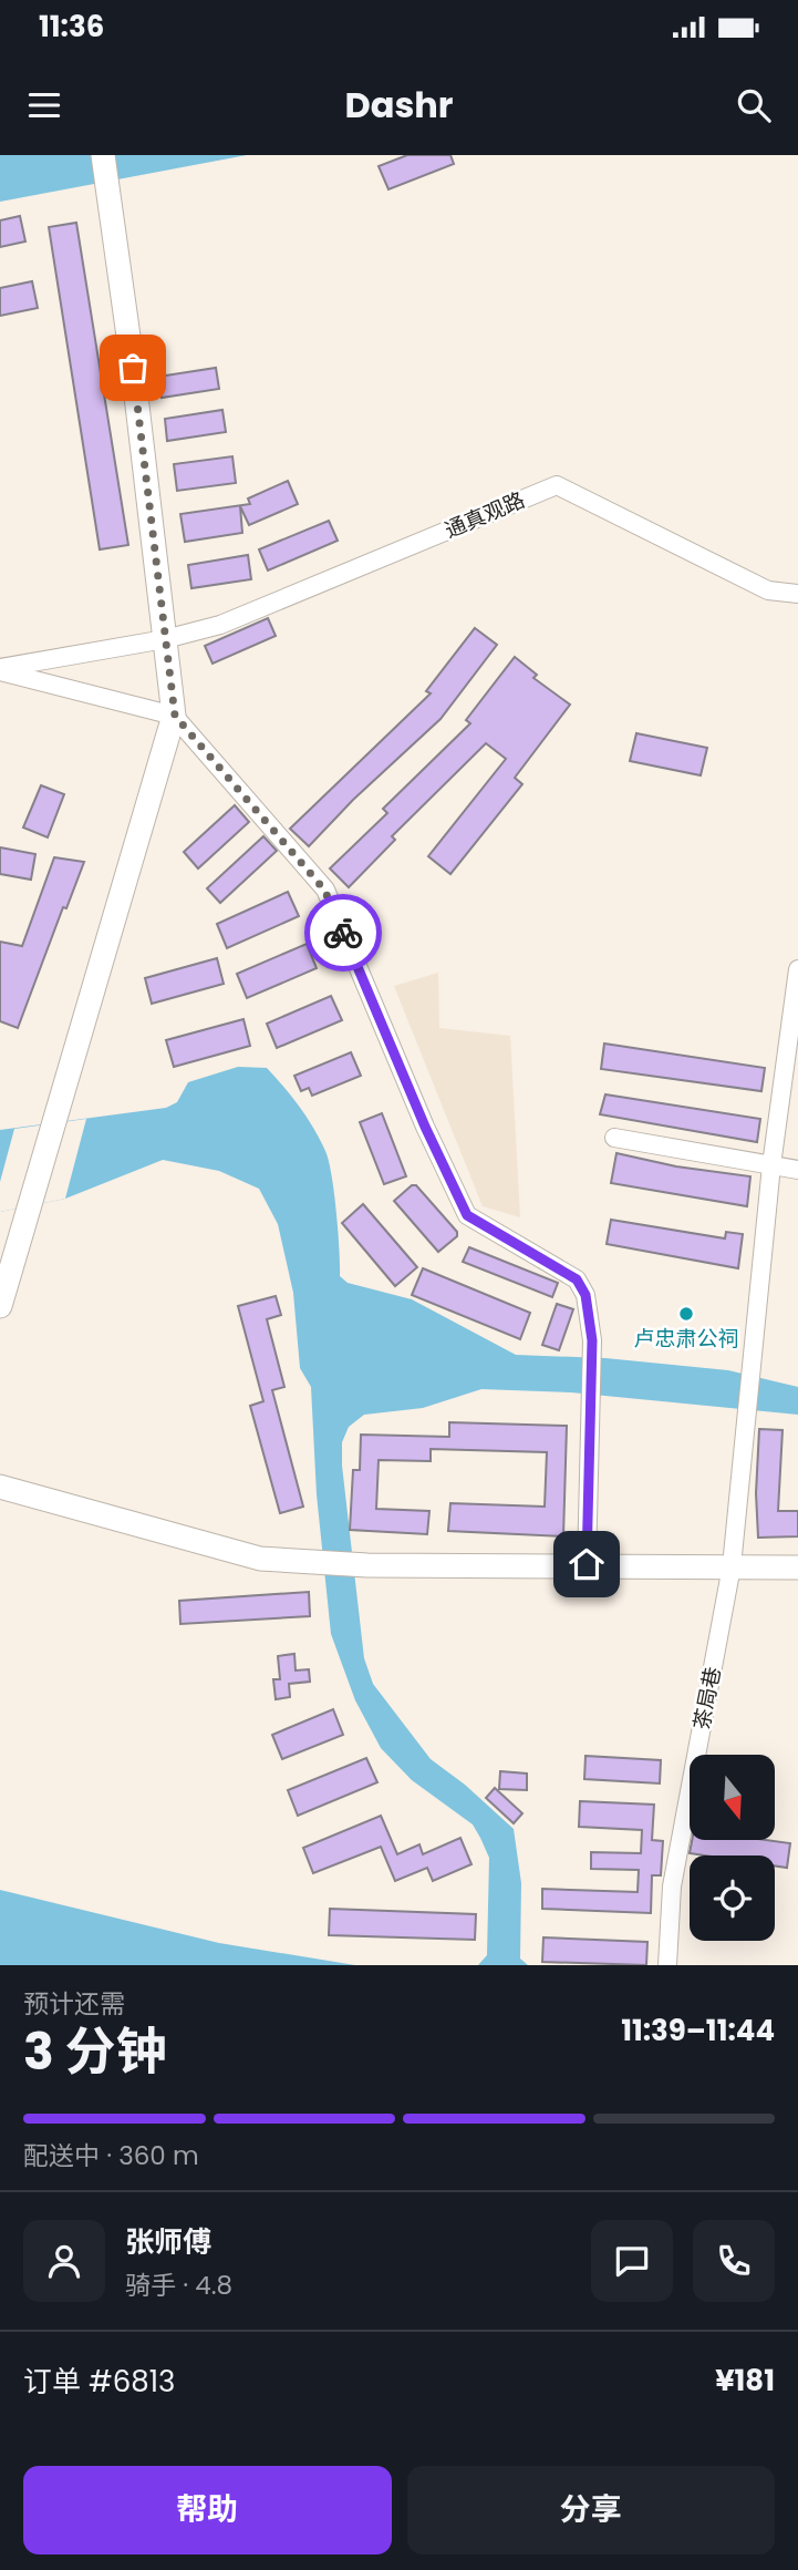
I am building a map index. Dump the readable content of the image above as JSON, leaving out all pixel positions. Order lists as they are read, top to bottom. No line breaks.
{"streets":{"street":["通真观路","茶局巷"]},"places":["卢忠肃公祠"],"north":"bottom","page":{"status":"11:36","header":"Dashr","heading":["3 分钟","预计还需","11:39–11:44"],"panel":["张师傅","骑手 · 4.8","订单 #6813","¥181"],"bar":"配送中 · 360 m","buttons":["帮助","分享"]}}
